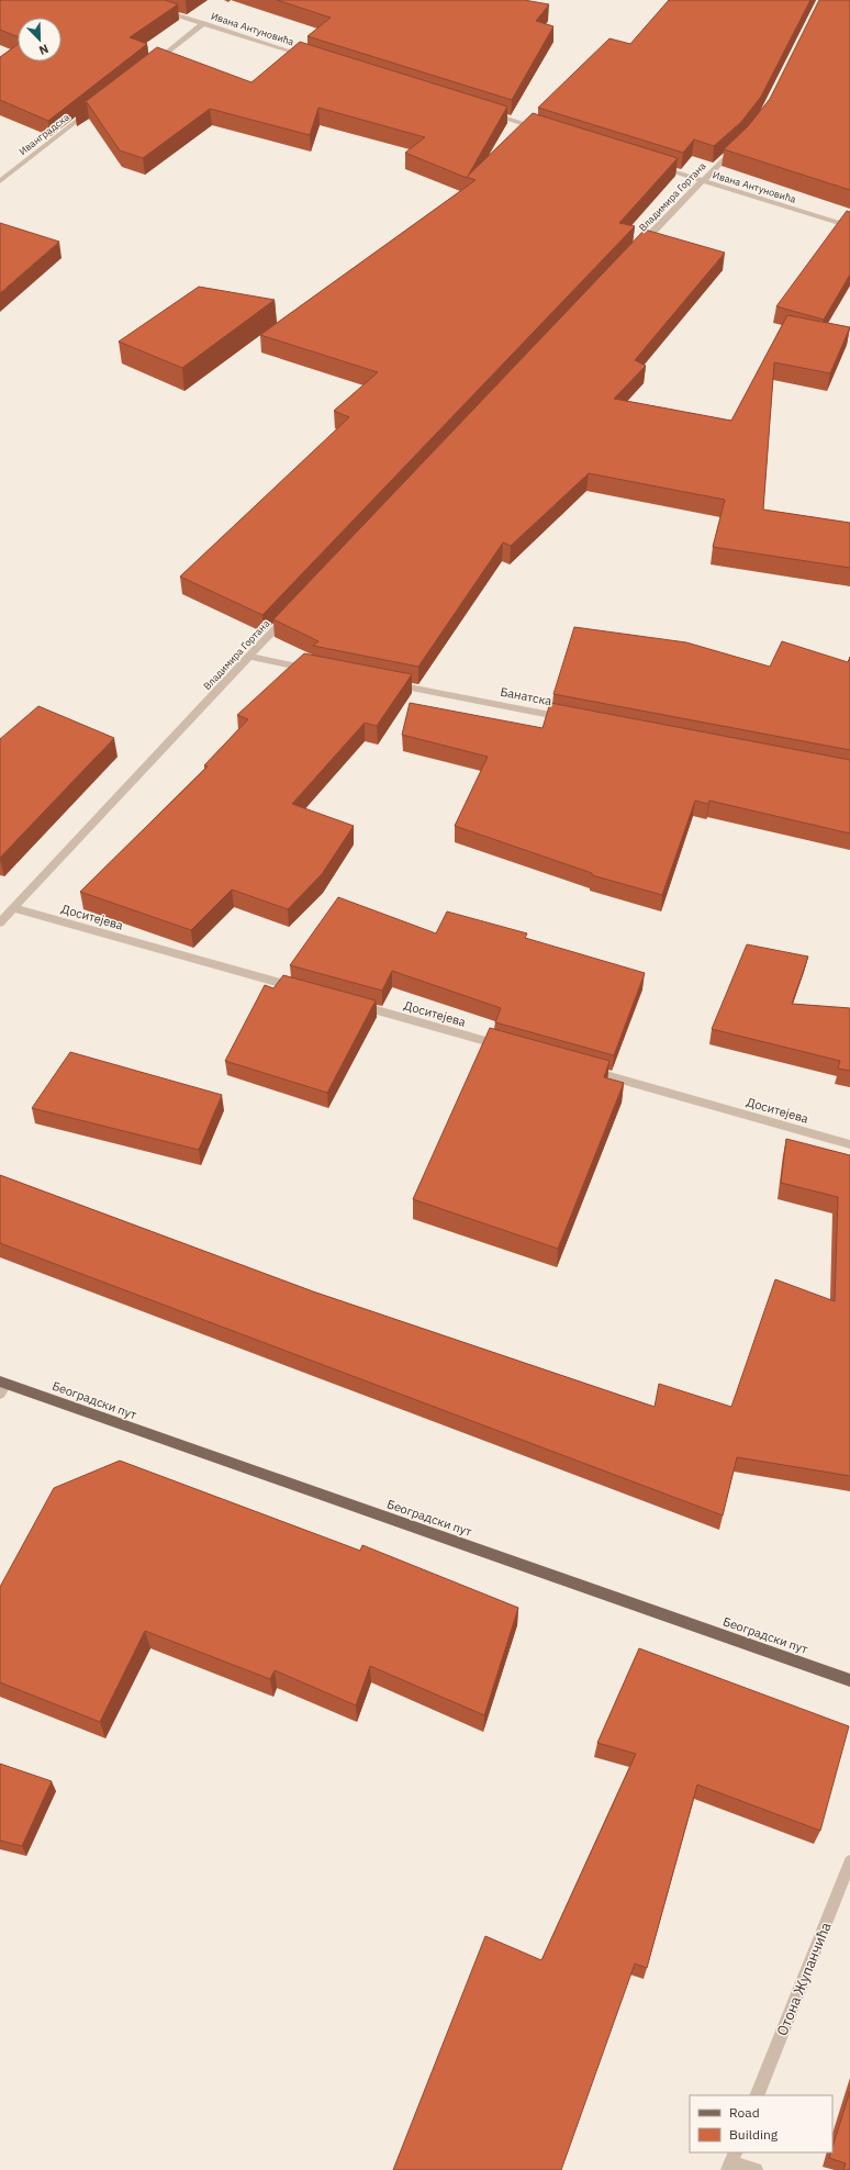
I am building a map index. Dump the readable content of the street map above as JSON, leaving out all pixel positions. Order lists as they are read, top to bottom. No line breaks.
{"streets":{"main road":["Београдски пут"],"street":["Ивана Антуновића","Иванградска","Владимира Гортана","Банатска","Доситејева","Отона Жупанчића"]},"crossings":[["Ивана Антуновића","Владимира Гортана"],["Владимира Гортана","Доситејева"]],"legend":["Road","Building"],"north":"bottom right"}
